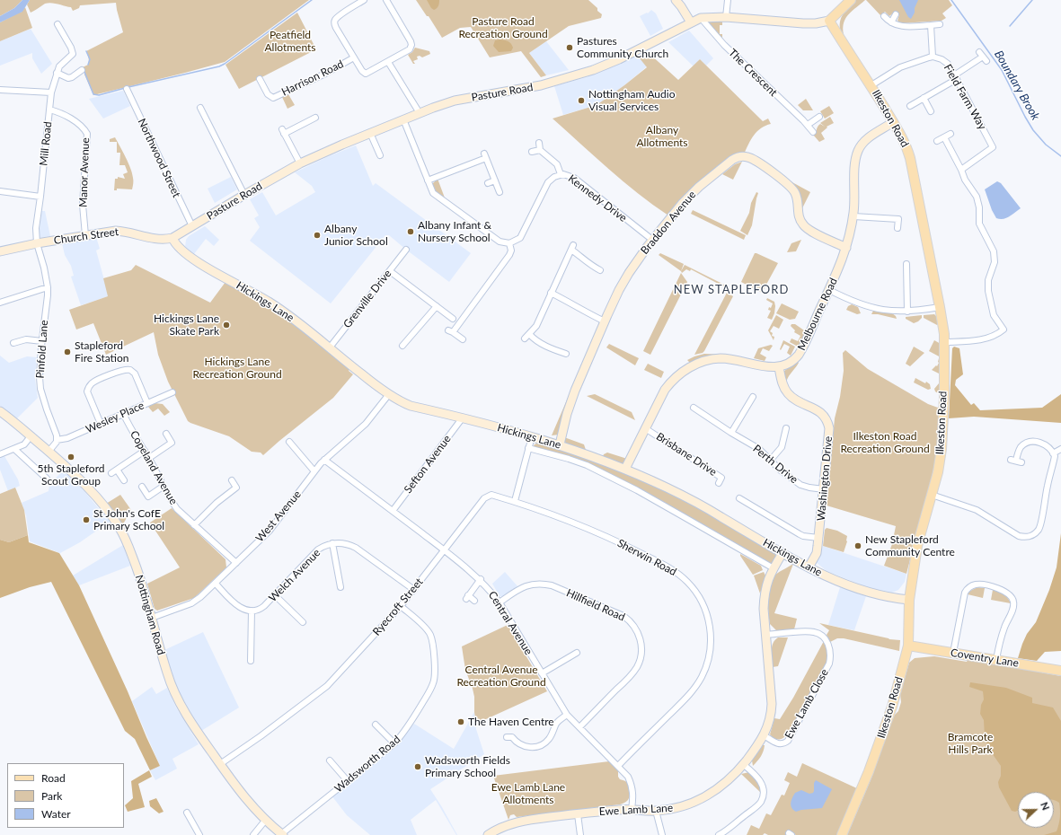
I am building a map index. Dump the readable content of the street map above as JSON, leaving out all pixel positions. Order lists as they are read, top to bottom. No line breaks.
{"streets":{"main road":["Pasture Road","Ilkeston Road","Braddon Avenue","Church Street","Hickings Lane","Melbourne Road","Washington Drive","Nottingham Road","Coventry Lane","Ewe Lamb Lane"],"street":["The Crescent","Harrison Road","Field Farm Way","Mill Road","Northwood Street","Manor Avenue","Kennedy Drive","Grenville Drive","Pinfold Lane","Wesley Place","Brisbane Drive","Sefton Avenue","Perth Drive","Copeland Avenue","West Avenue","Sherwin Road","Welch Avenue","Hillfield Road","Ryecroft Street","Central Avenue","Ewe Lamb Close","Wadsworth Road"]},"crossings":[["The Crescent","Pasture Road"],["Pasture Road","Ilkeston Road"],["Pasture Road","Northwood Street"],["Pasture Road","Church Street"],["Pasture Road","Hickings Lane"],["Field Farm Way","Ilkeston Road"],["Ilkeston Road","Hickings Lane"],["Ilkeston Road","Melbourne Road"],["Ilkeston Road","Coventry Lane"],["Mill Road","Manor Avenue"],["Mill Road","Church Street"],["Mill Road","Pinfold Lane"],["Manor Avenue","Church Street"],["Kennedy Drive","Braddon Avenue"],["Braddon Avenue","Hickings Lane"],["Braddon Avenue","Melbourne Road"],["Church Street","Hickings Lane"],["Church Street","Pinfold Lane"],["Grenville Drive","Hickings Lane"],["Hickings Lane","Sefton Avenue"],["Hickings Lane","Washington Drive"],["Hickings Lane","West Avenue"],["Hickings Lane","Ewe Lamb Lane"],["Melbourne Road","Washington Drive"],["Pinfold Lane","Wesley Place"],["Wesley Place","Copeland Avenue"],["Sefton Avenue","Central Avenue"],["Perth Drive","Washington Drive"],["Copeland Avenue","West Avenue"],["West Avenue","Nottingham Road"],["West Avenue","Central Avenue"],["Sherwin Road","Ryecroft Street"],["Sherwin Road","Central Avenue"],["Welch Avenue","Ryecroft Street"],["Hillfield Road","Central Avenue"],["Ryecroft Street","Nottingham Road"],["Ryecroft Street","Central Avenue"],["Ryecroft Street","Wadsworth Road"],["Nottingham Road","Wadsworth Road"],["Central Avenue","Ewe Lamb Lane"],["Ewe Lamb Close","Ewe Lamb Lane"]],"districts":["NEW STAPLEFORD"],"water":["Boundary Brook"],"parks":["Pasture Road Recreation Ground","Peatfield Allotments","Albany Allotments","Hickings Lane Recreation Ground","Ilkeston Road Recreation Ground","Central Avenue Recreation Ground","Bramcote Hills Park","Ewe Lamb Lane Allotments"],"places":["Pastures Community Church","Nottingham Audio Visual Services","Albany Infant & Nursery School","Albany Junior School","Hickings Lane Skate Park","Stapleford Fire Station","5th Stapleford Scout Group","St John's CofE Primary School","New Stapleford Community Centre","The Haven Centre","Wadsworth Fields Primary School"],"legend":["Road","Park","Water"],"north":"right"}
